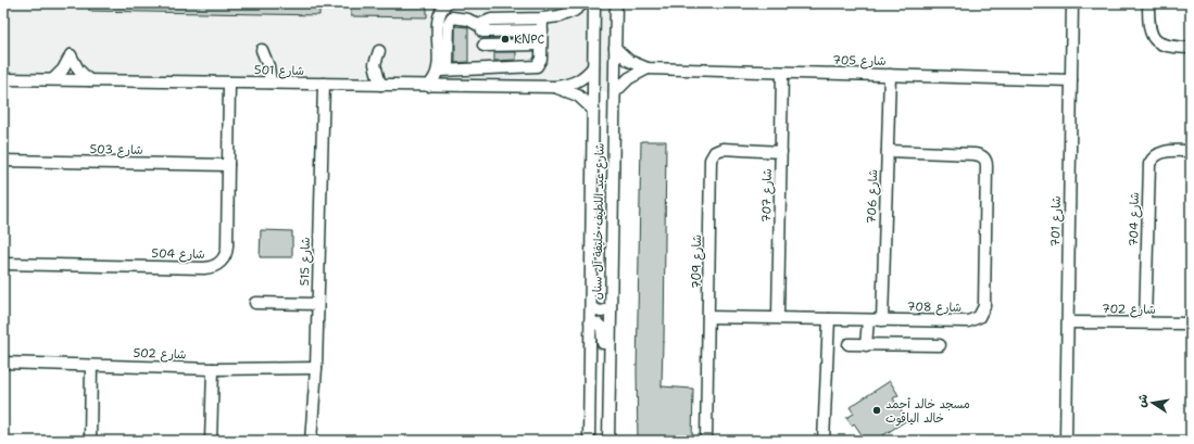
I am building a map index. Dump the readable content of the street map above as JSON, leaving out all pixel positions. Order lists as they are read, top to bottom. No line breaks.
{"streets":{"street":["شارع 705","شارع 501","شارع 503","شارع 707","شارع 706","شارع 704","شارع عبد اللطيف خليفة آل سنان","شارع 701","شارع 504","شارع 515","شارع 709","شارع 708","شارع 702","شارع 502"]},"crossings":[["شارع 705","شارع 707"],["شارع 705","شارع 706"],["شارع 705","شارع عبد اللطيف خليفة آل سنان"],["شارع 705","شارع 701"],["شارع 501","شارع عبد اللطيف خليفة آل سنان"],["شارع 501","شارع 504"],["شارع 501","شارع 515"],["شارع 503","شارع 504"],["شارع 707","شارع 709"],["شارع 707","شارع 708"],["شارع 706","شارع 708"],["شارع 704","شارع 702"],["شارع 701","شارع 702"],["شارع 515","شارع 502"],["شارع 709","شارع 708"]],"places":["KNPC","مسجد خالد أحمد خالد الياقوت"],"north":"left"}
